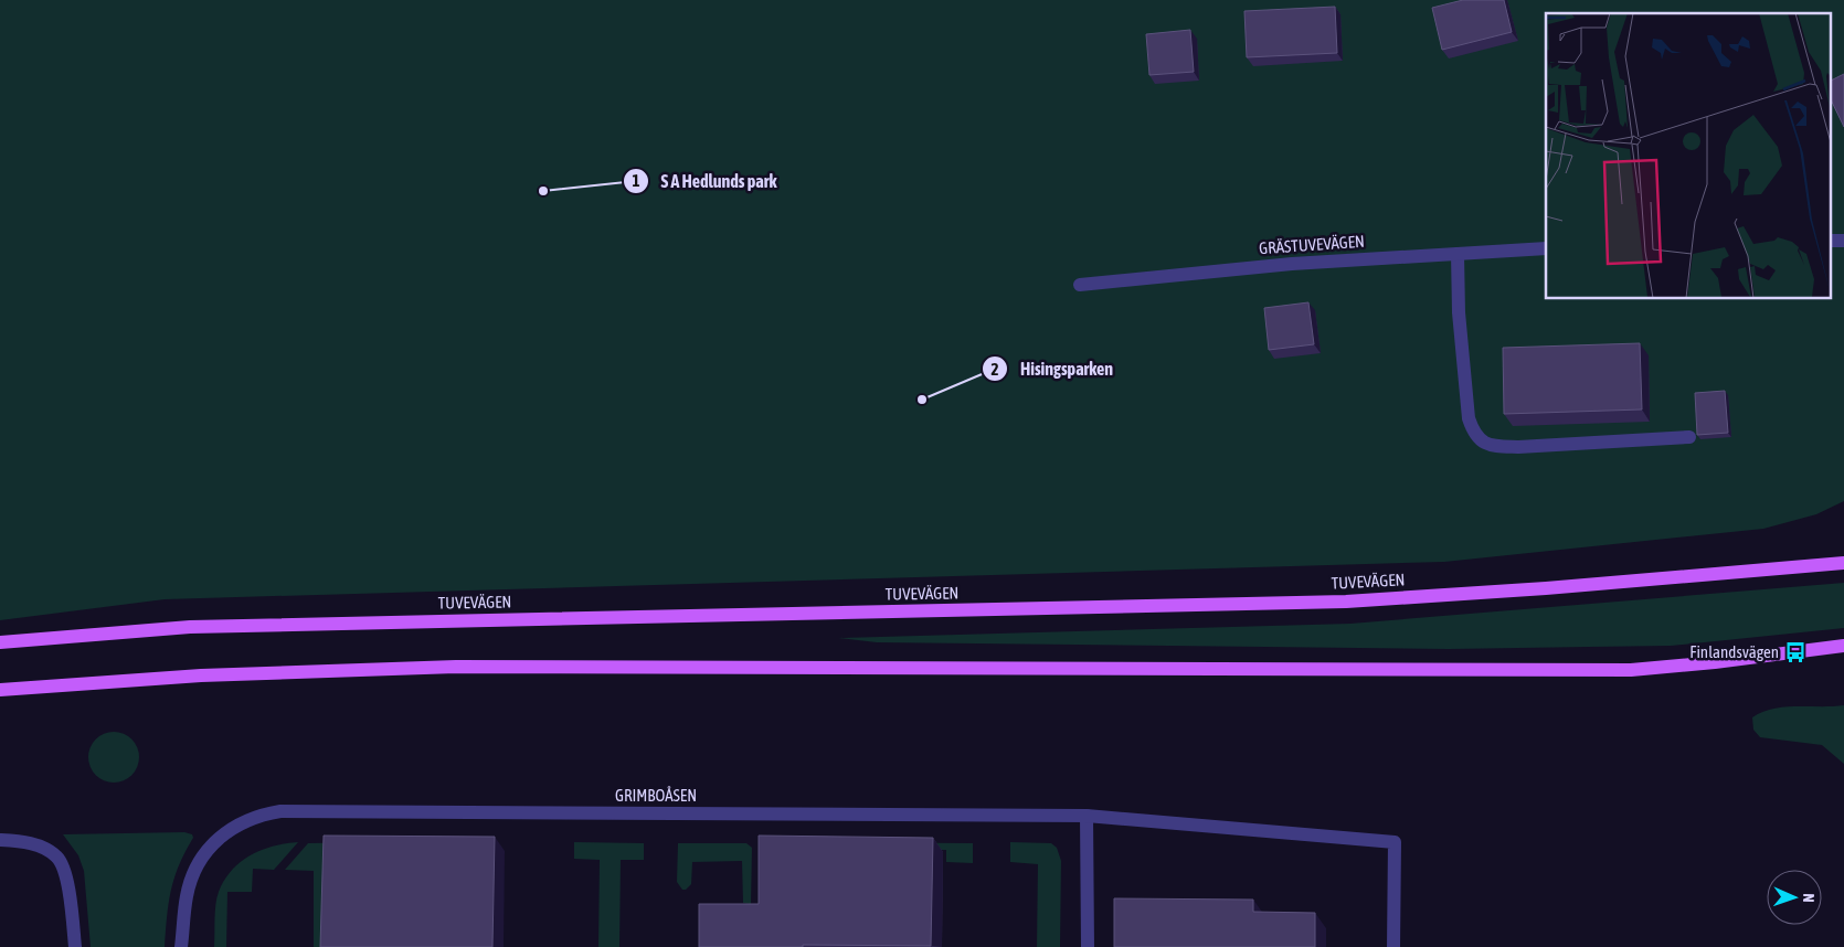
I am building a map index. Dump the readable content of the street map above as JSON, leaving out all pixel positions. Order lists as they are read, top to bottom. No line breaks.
{"streets":{"main road":["TUVEVÄGEN"],"street":["GRÄSTUVEVÄGEN","GRIMBOÅSEN"]},"places":{"other":["S A Hedlunds park","Hisingsparken"],"bus stop":["Finlandsvägen"]},"north":"right"}
